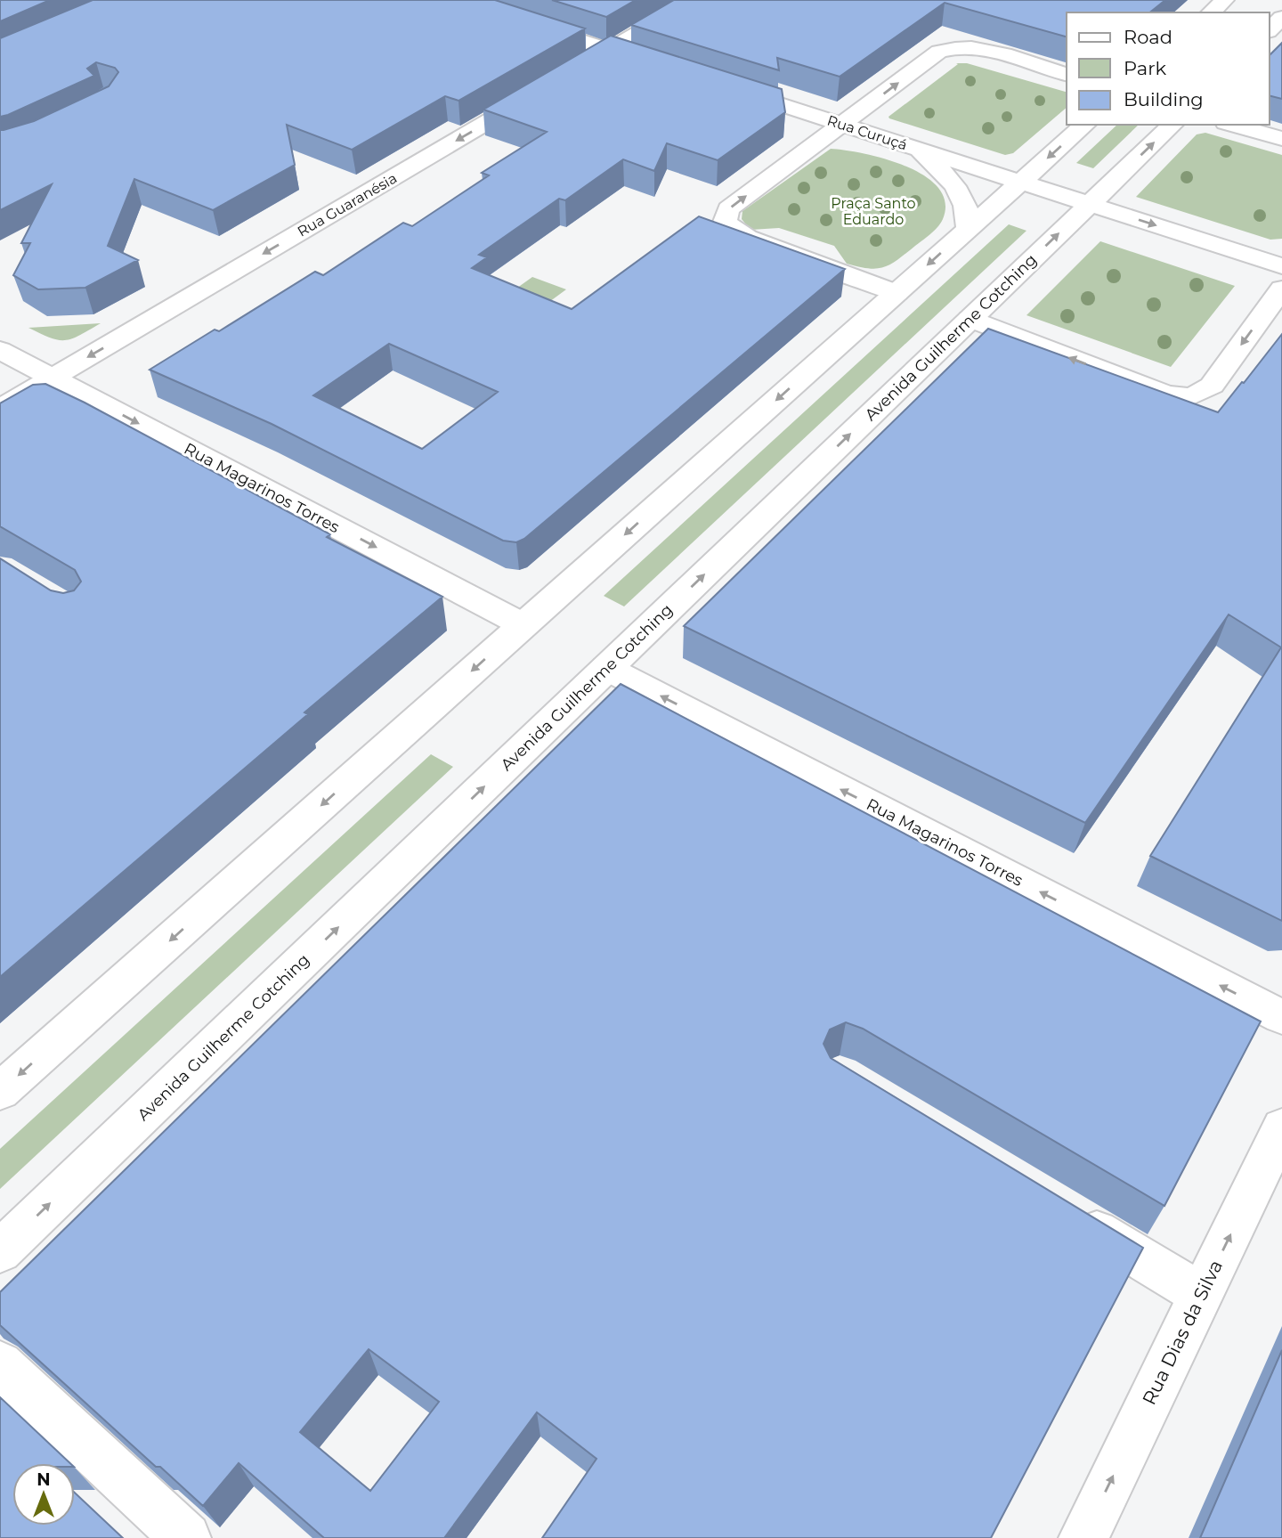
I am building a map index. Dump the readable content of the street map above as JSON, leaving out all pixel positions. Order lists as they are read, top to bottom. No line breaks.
{"streets":{"main road":["Rua Curuçá","Rua Guaranésia","Avenida Guilherme Cotching","Rua Magarinos Torres","Rua Dias da Silva"]},"crossings":[["Rua Curuçá","Avenida Guilherme Cotching"],["Rua Guaranésia","Rua Magarinos Torres"],["Avenida Guilherme Cotching","Rua Magarinos Torres"]],"one_way":["Rua Guaranésia","Rua Dias da Silva"],"parks":["Praça Santo Eduardo"],"legend":["Road","Park","Building"],"north":"top"}
